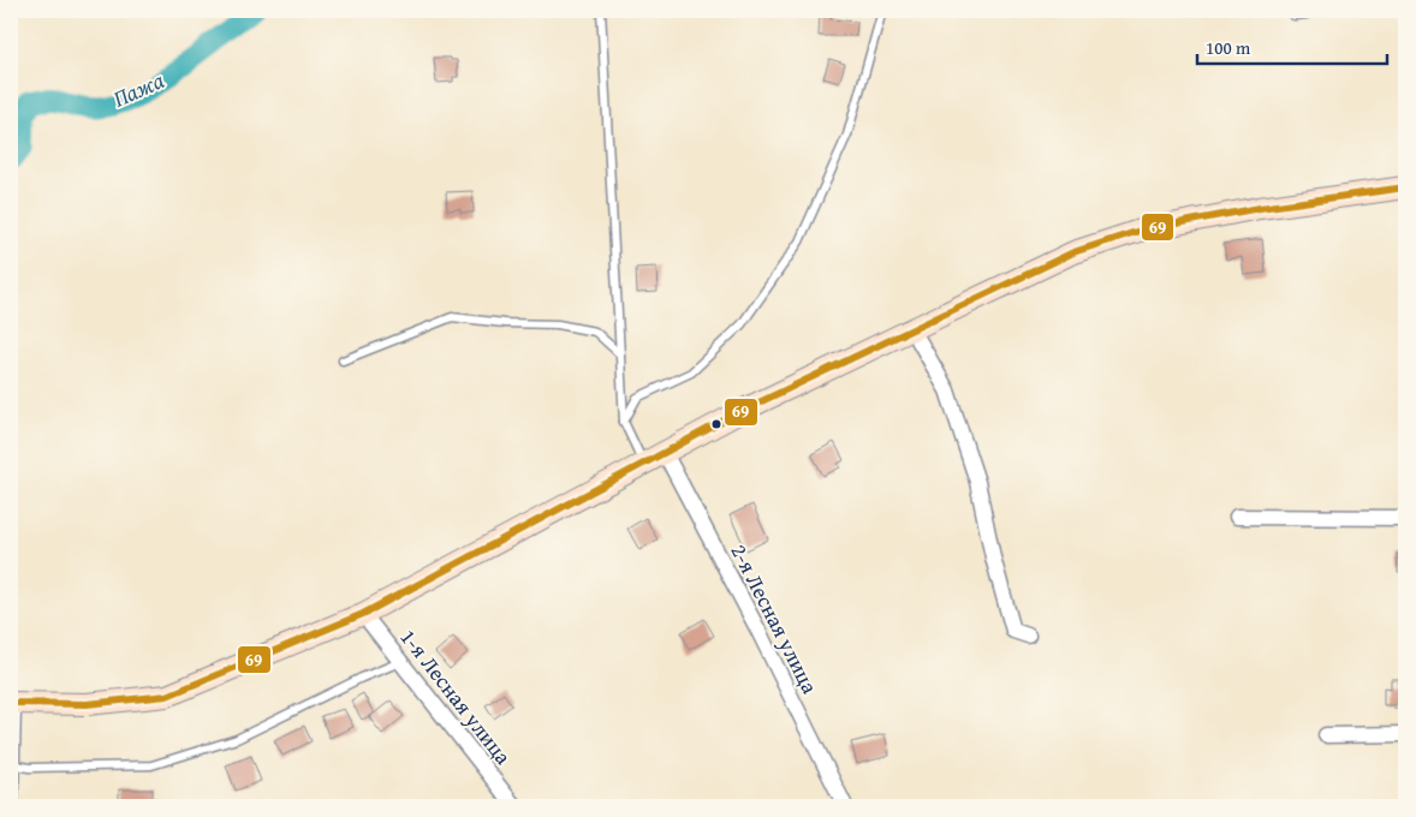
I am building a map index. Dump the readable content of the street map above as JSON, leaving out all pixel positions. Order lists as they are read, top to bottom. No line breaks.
{"streets":{"street":["2-я Лесная улица","1-я Лесная улица"]},"water":["Пажа"],"lines":["transit line 69"],"scale_bar":"100 m"}
